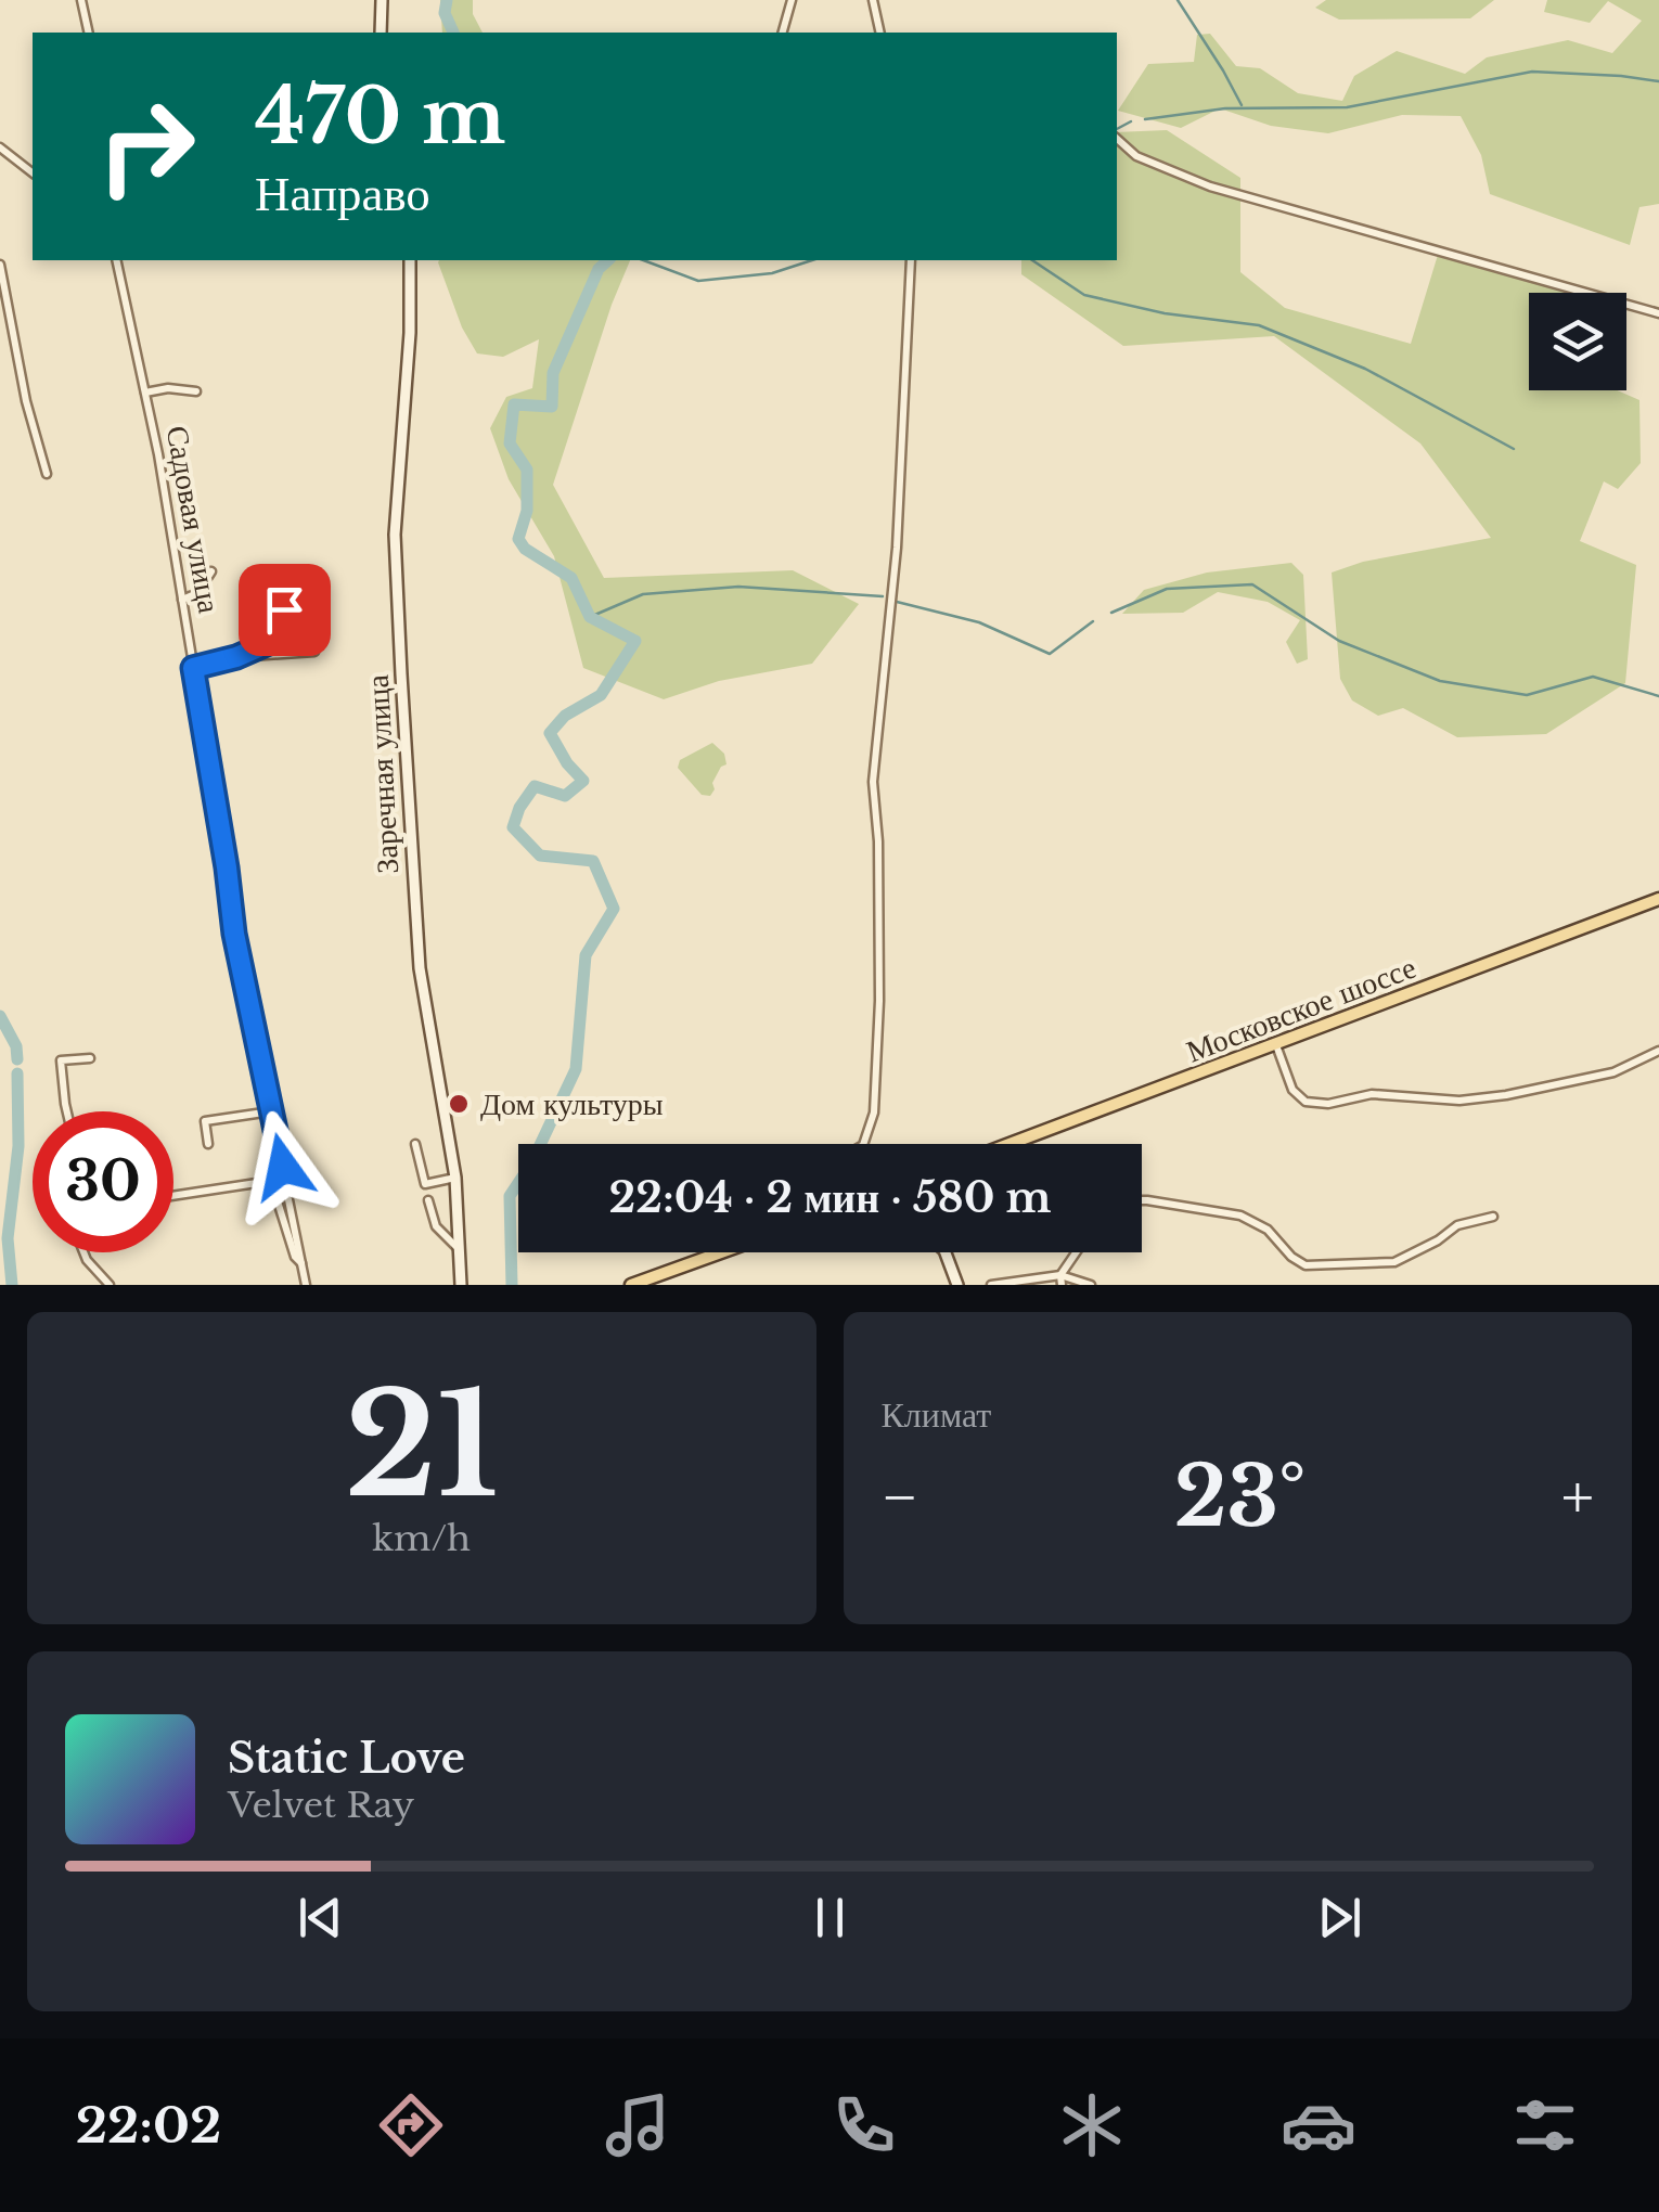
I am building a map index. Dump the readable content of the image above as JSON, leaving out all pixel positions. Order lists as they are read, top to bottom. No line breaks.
{"streets":{"main road":["Московское шоссе"],"street":["Садовая улица","Заречная улица"]},"places":["Дом культуры"],"page":{"turn":["470 m","Направо"],"limit":"30","trip":"22:04 · 2 мин · 580 m","tile":[["21","km/h"],"Климат"],"heat":["−","23°","+"],"song":["Static Love","Velvet Ray"],"tabs":"22:02"}}
